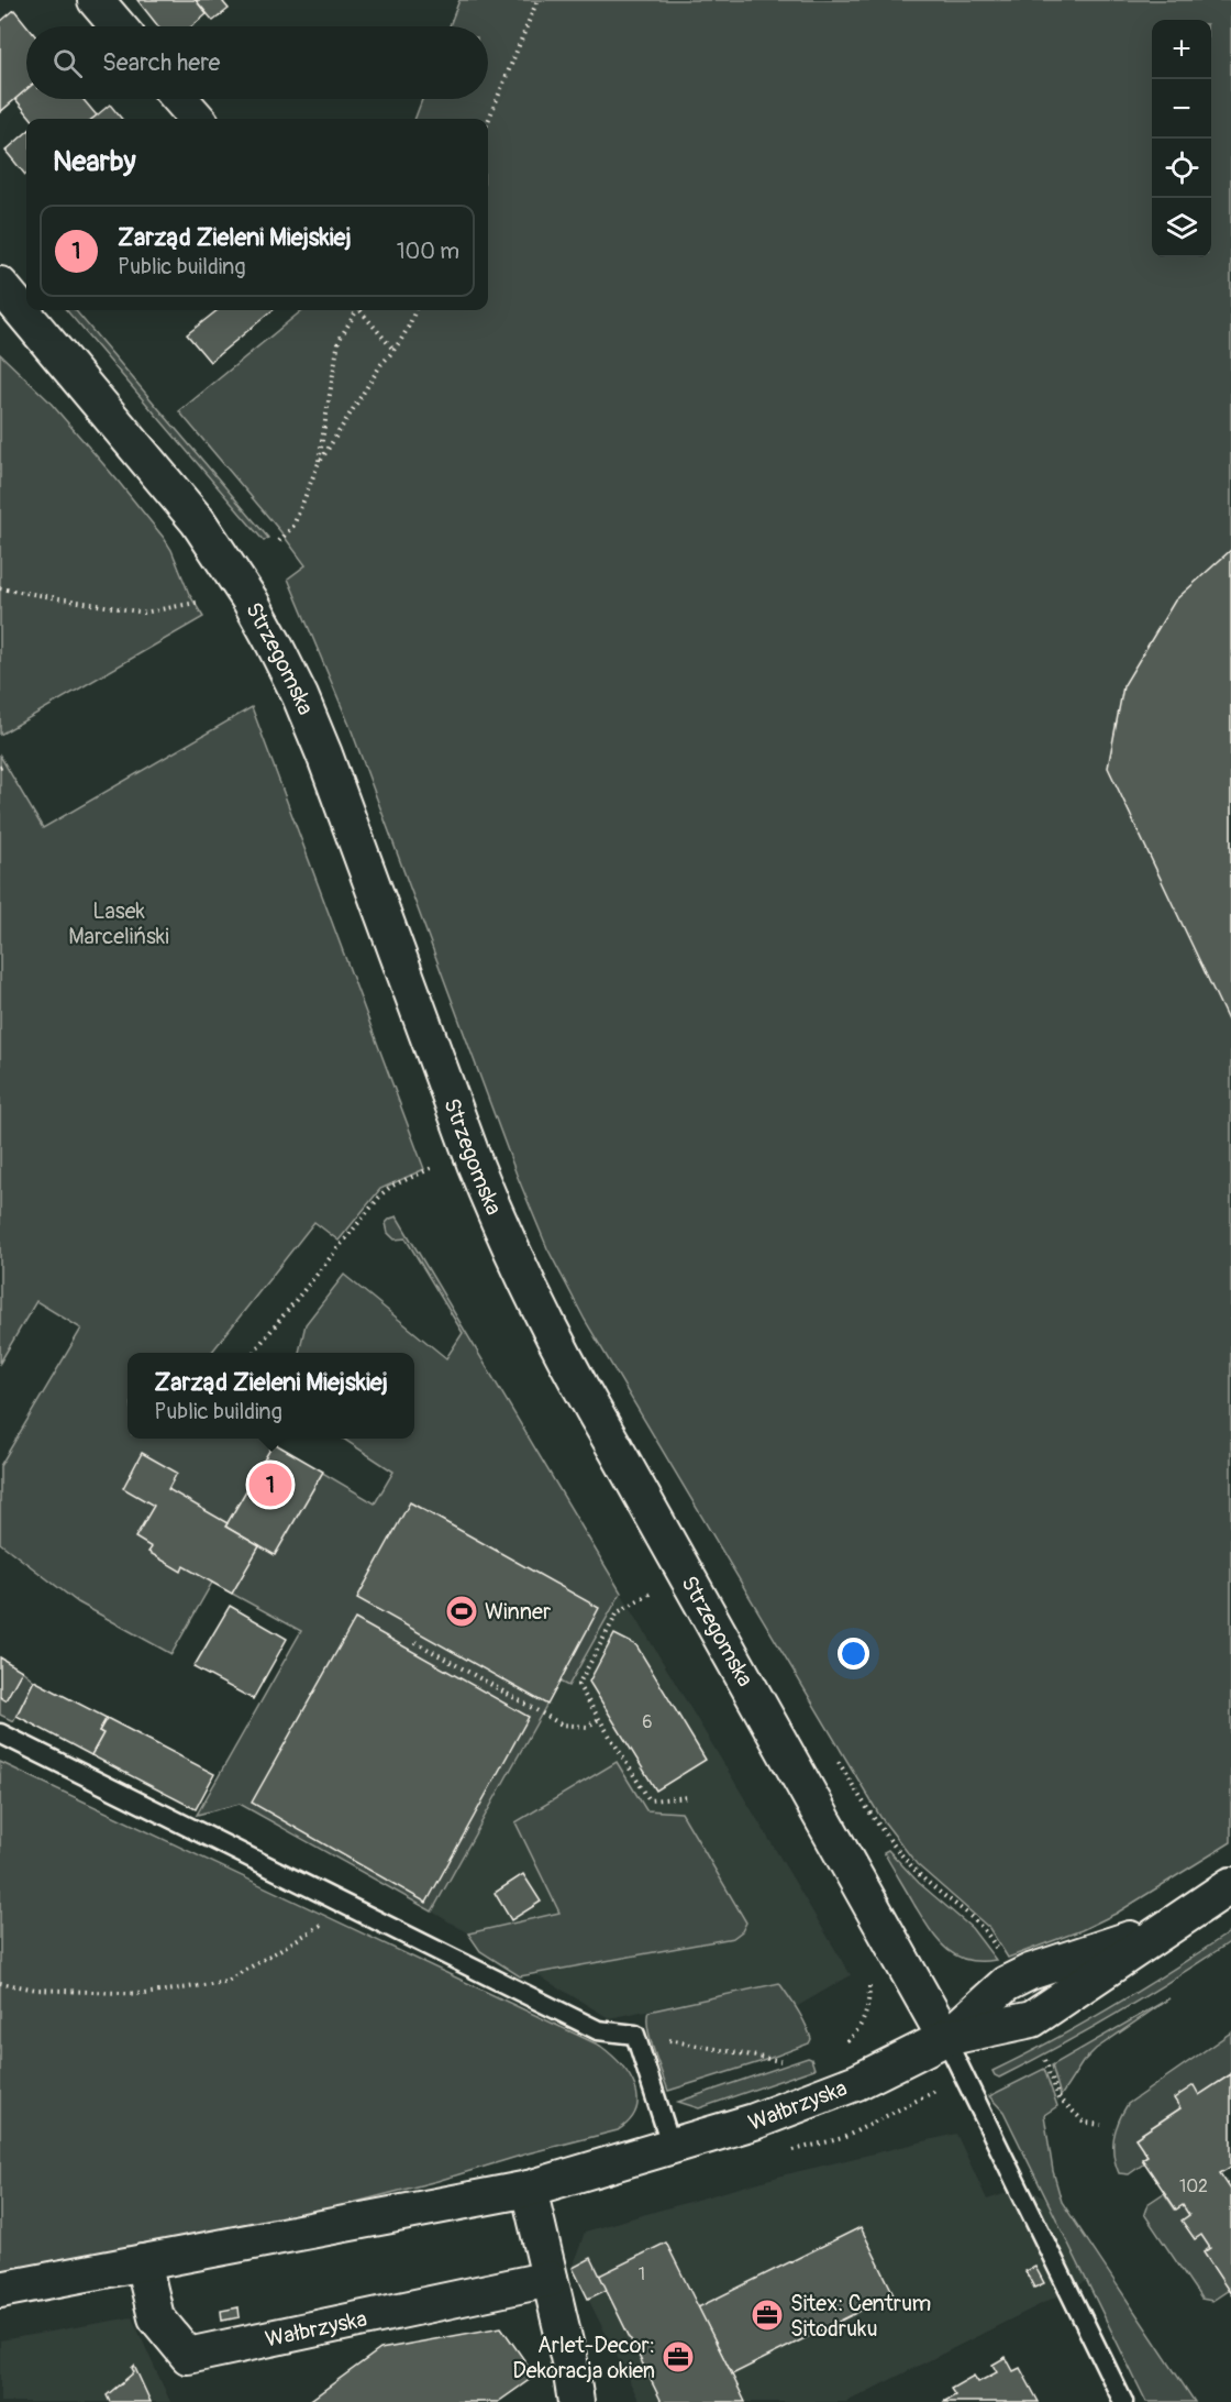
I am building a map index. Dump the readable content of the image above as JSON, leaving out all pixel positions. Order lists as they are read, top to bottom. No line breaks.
{"streets":{"street":["Strzegomska","Wałbrzyska"]},"crossings":[["Strzegomska","Wałbrzyska"]],"parks":["Lasek Marceliński"],"places":{"sports":["Winner"],"office":["Sitex: Centrum Sitodruku","Arlet-Decor: Dekoracja okien"]},"house_numbers":["6","102","1"],"page":{"map_buttons":["+","−"],"search":"Search here","heading":"Nearby","list":[{"mark":"1","name":"Zarząd Zieleni Miejskiej","note":"Public building","value":"100 m"}],"popup":["Zarząd Zieleni Miejskiej","Public building"],"pins":"1"}}
